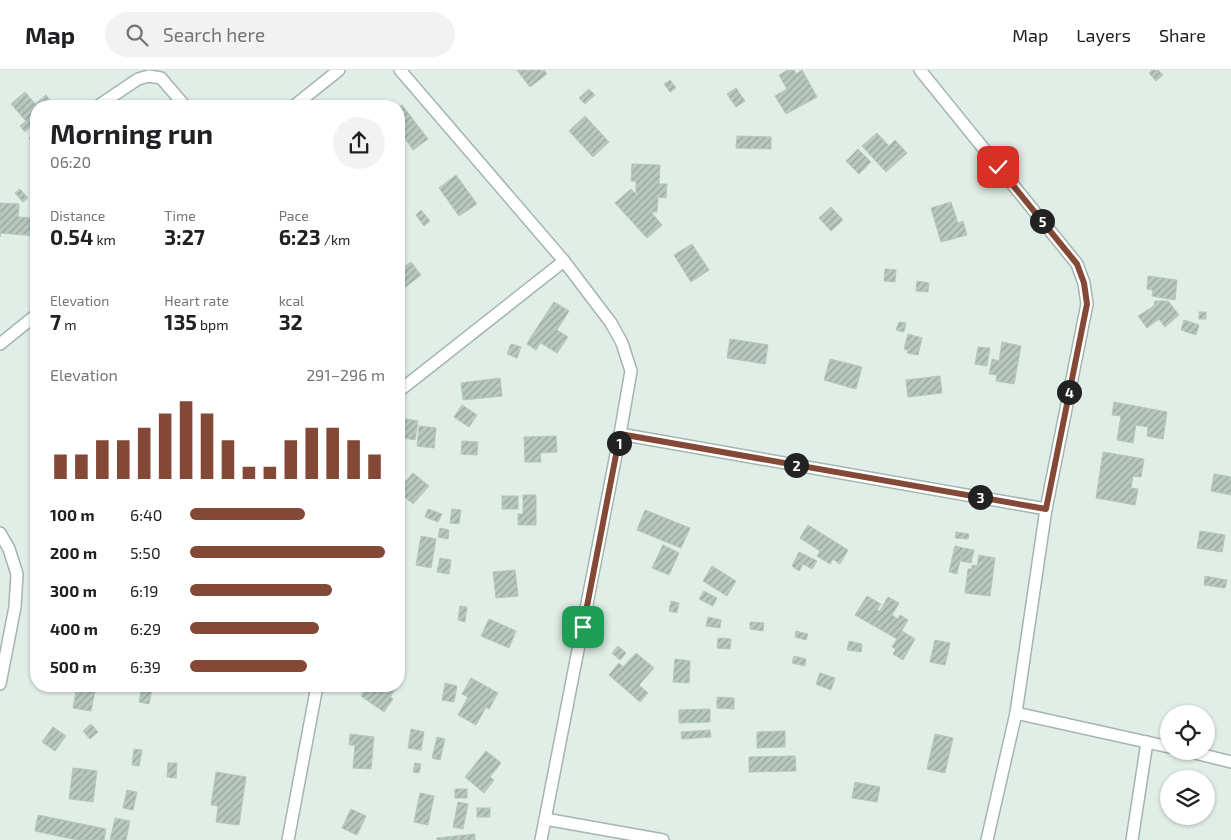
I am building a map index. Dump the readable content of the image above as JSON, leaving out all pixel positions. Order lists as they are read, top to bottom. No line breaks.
{"page":{"header":"Map","search":"Search here","nav":["Map","Layers","Share"],"heading":["Morning run","06:20"],"stats":[["Distance","0.54 km"],["Time","3:27"],["Pace","6:23 /km"],["Elevation","7 m"],["Heart rate","135 bpm"],["kcal","32"]],"pins":["5","4","1","2","3"],"chart":["Elevation","291–296 m"],"list":[{"name":"100 m","note":"6:40"},{"name":"200 m","note":"5:50"},{"name":"300 m","note":"6:19"},{"name":"400 m","note":"6:29"},{"name":"500 m","note":"6:39"}]}}
